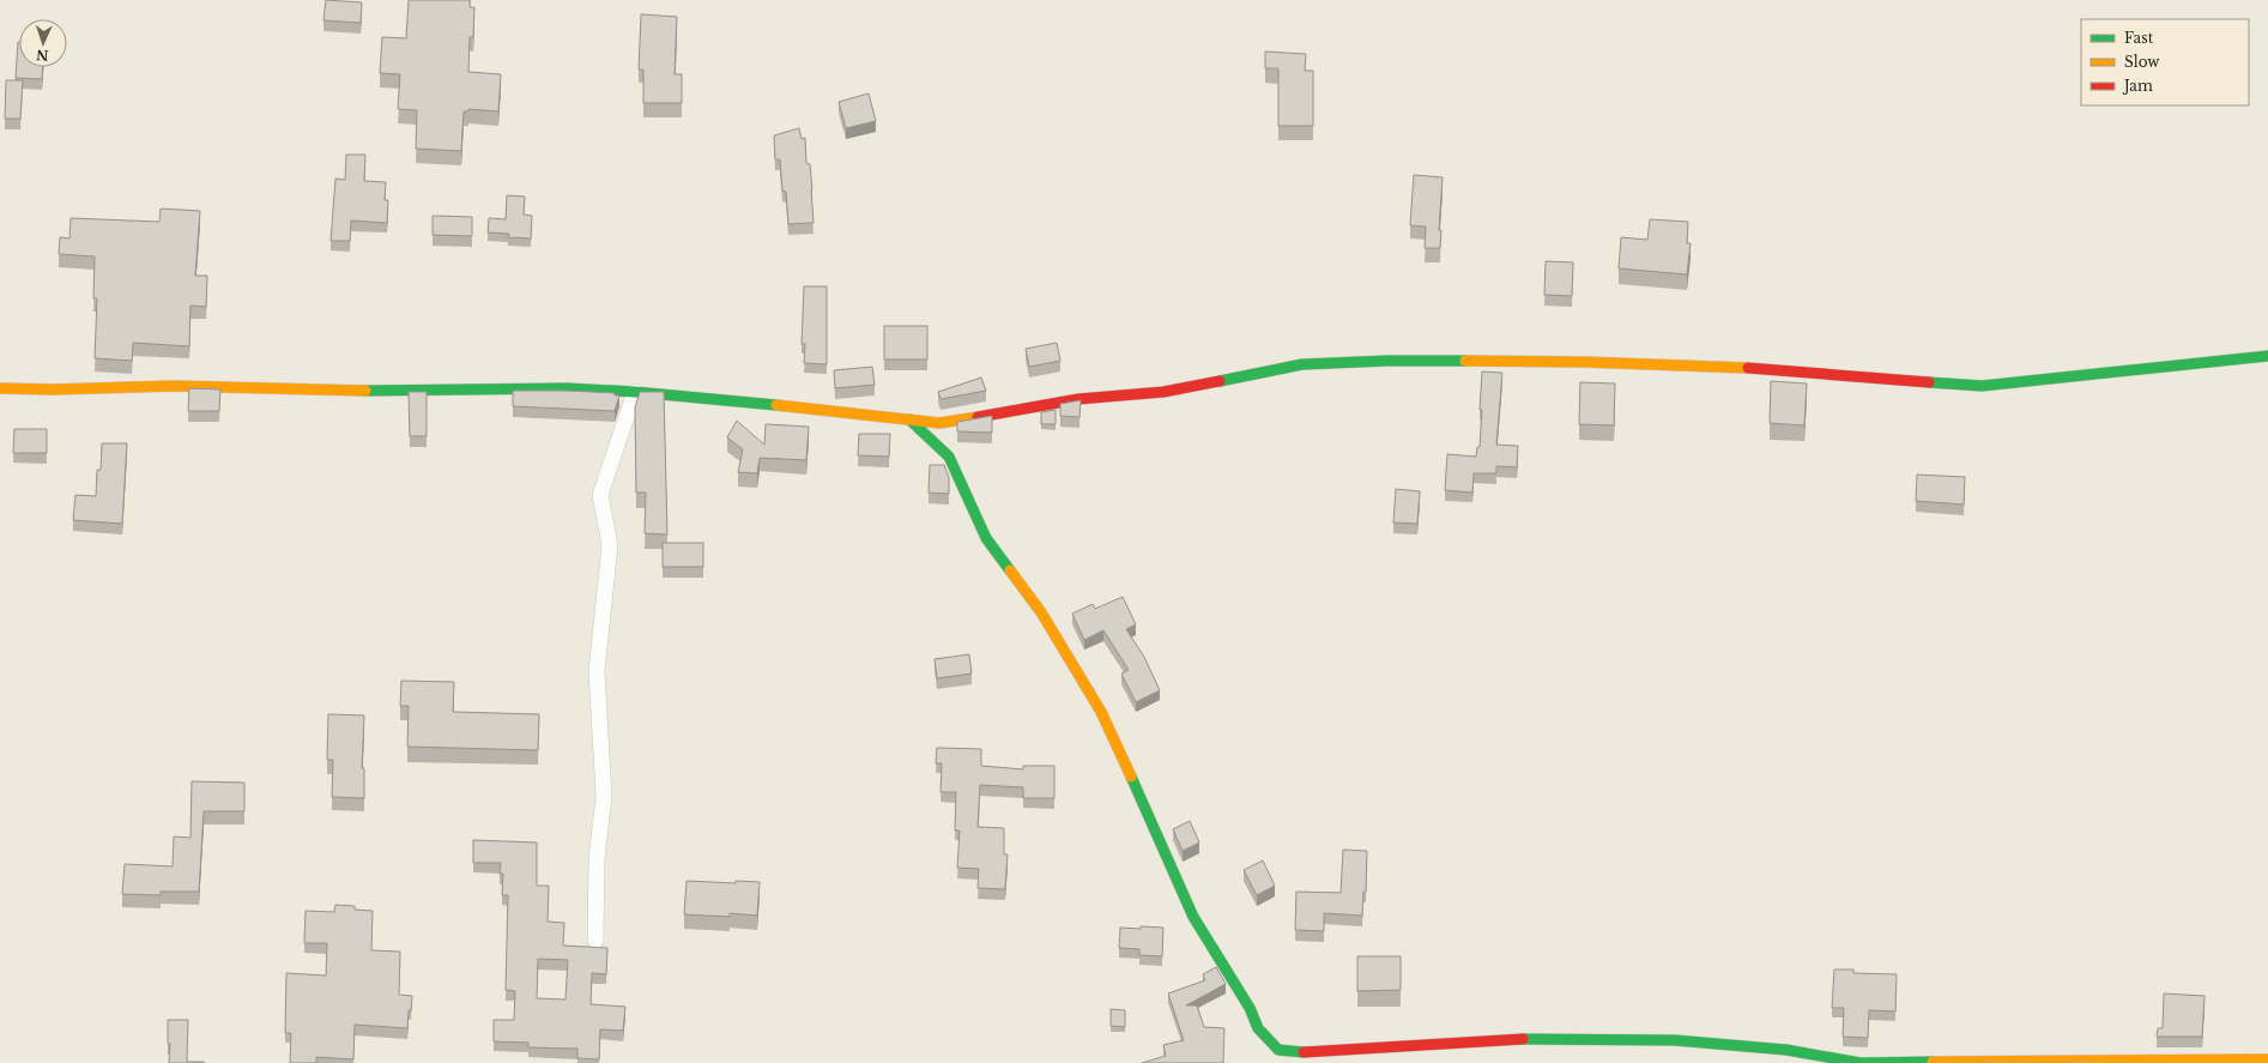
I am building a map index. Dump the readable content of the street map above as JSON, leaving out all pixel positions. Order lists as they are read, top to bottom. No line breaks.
{"legend":["Fast","Slow","Jam"],"north":"bottom"}
